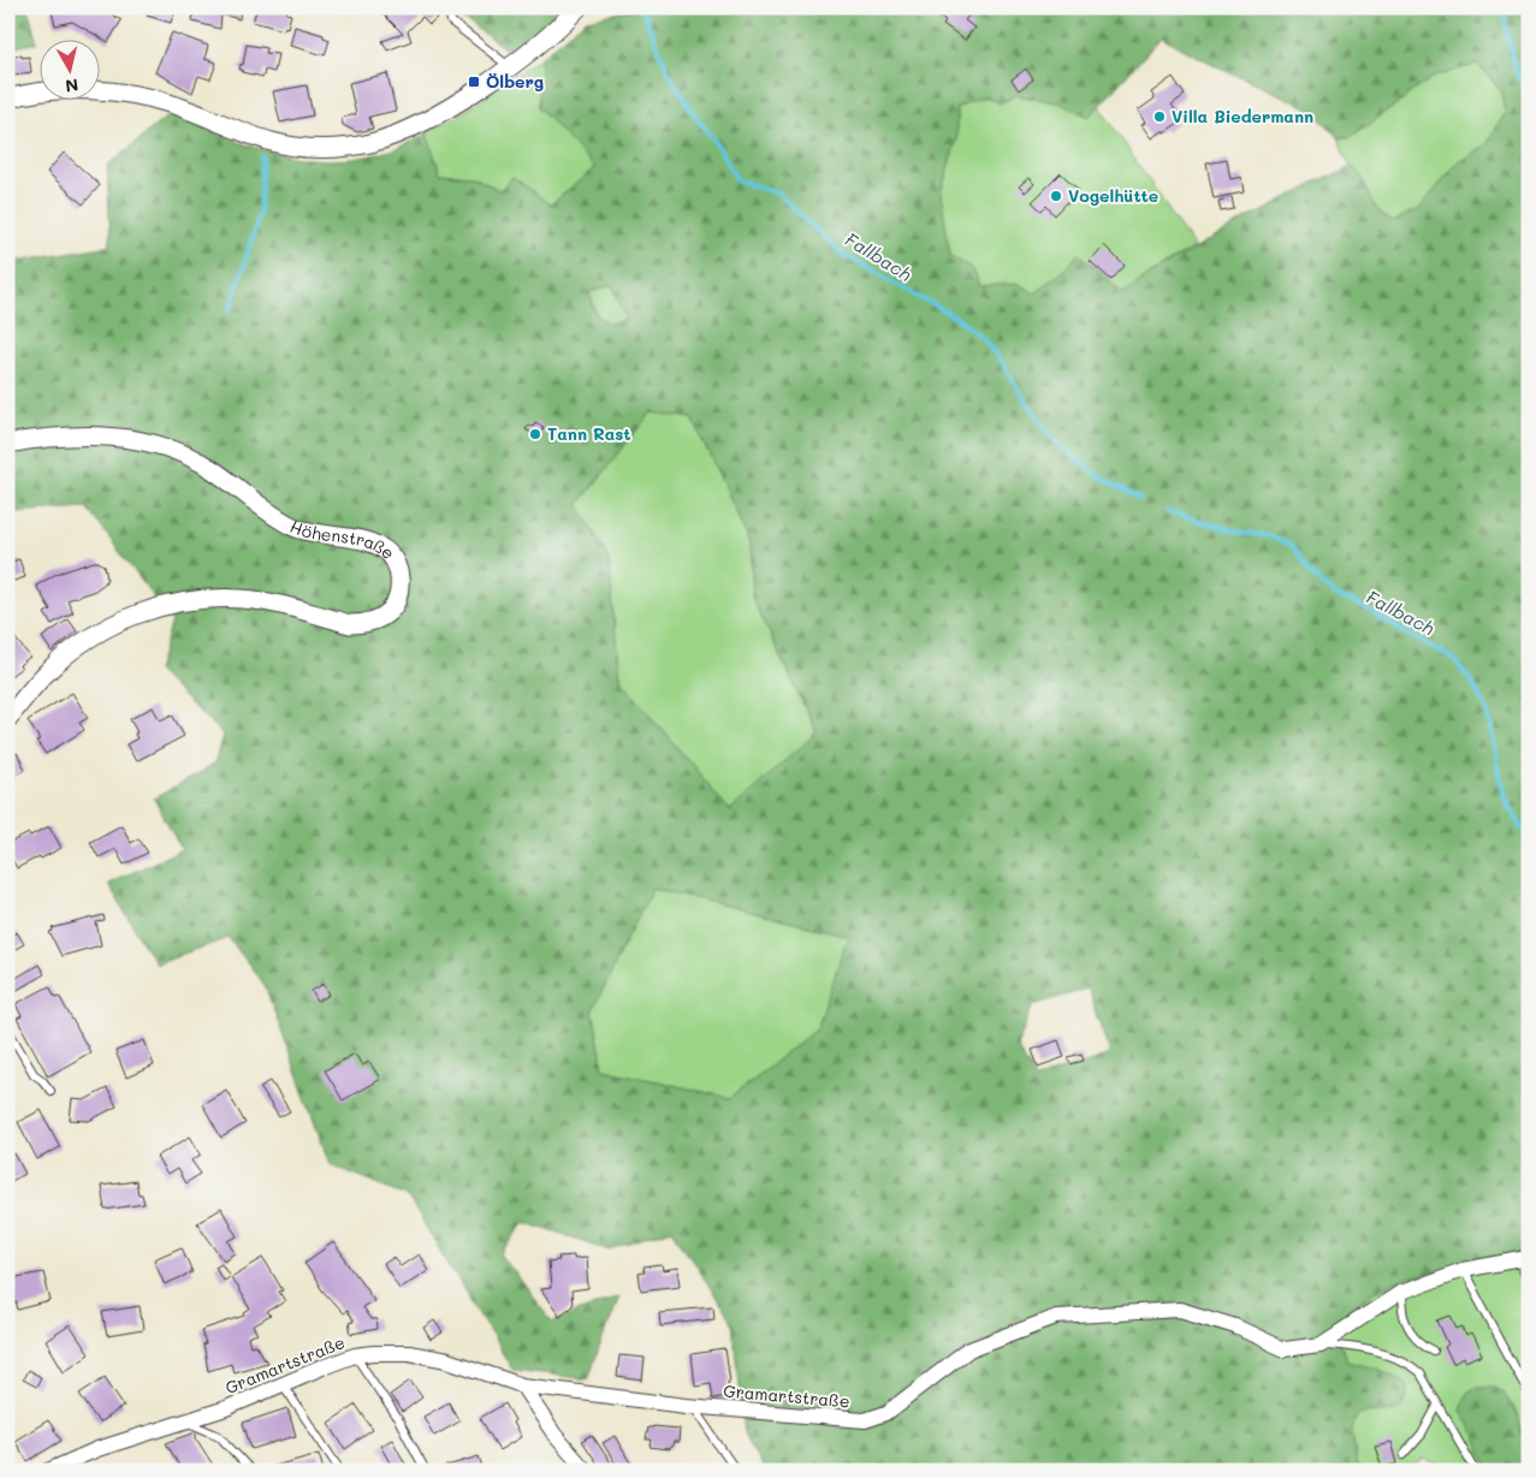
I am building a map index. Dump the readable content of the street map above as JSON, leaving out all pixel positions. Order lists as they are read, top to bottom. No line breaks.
{"streets":{"street":["Höhenstraße","Gramartstraße"]},"water":["Fallbach"],"places":{"transit":["Ölberg"],"other":["Villa Biedermann","Vogelhütte","Tann Rast"]},"north":"bottom"}
